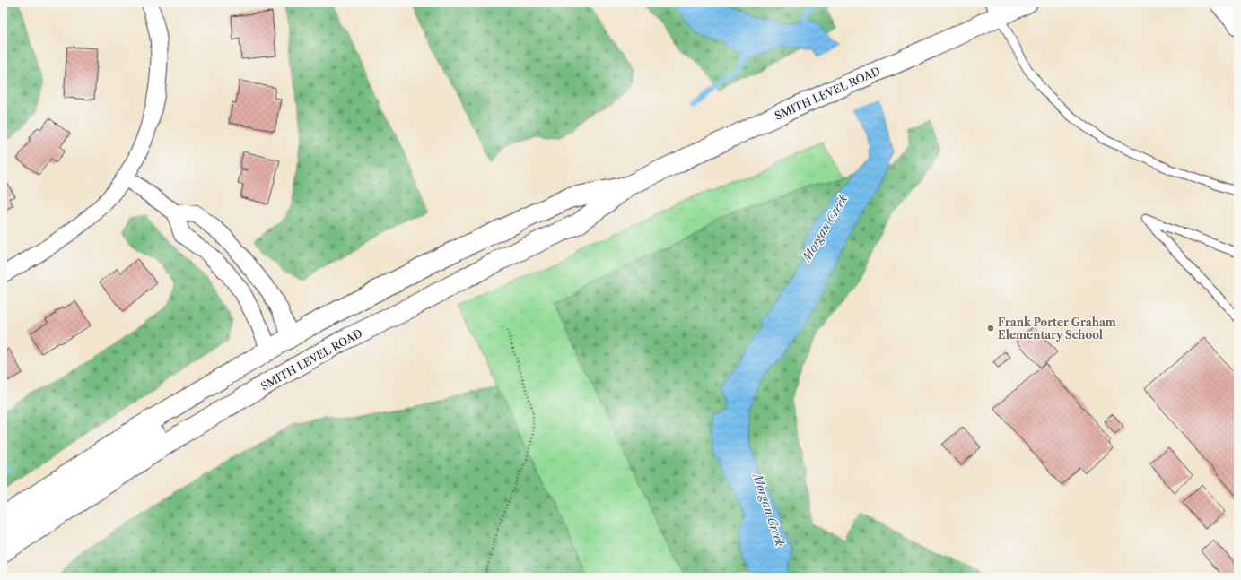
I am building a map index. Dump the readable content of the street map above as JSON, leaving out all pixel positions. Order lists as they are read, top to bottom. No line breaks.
{"streets":{"main road":["SMITH LEVEL ROAD"]},"water":["Morgan Creek"],"places":["Frank Porter Graham Elementary School"]}
